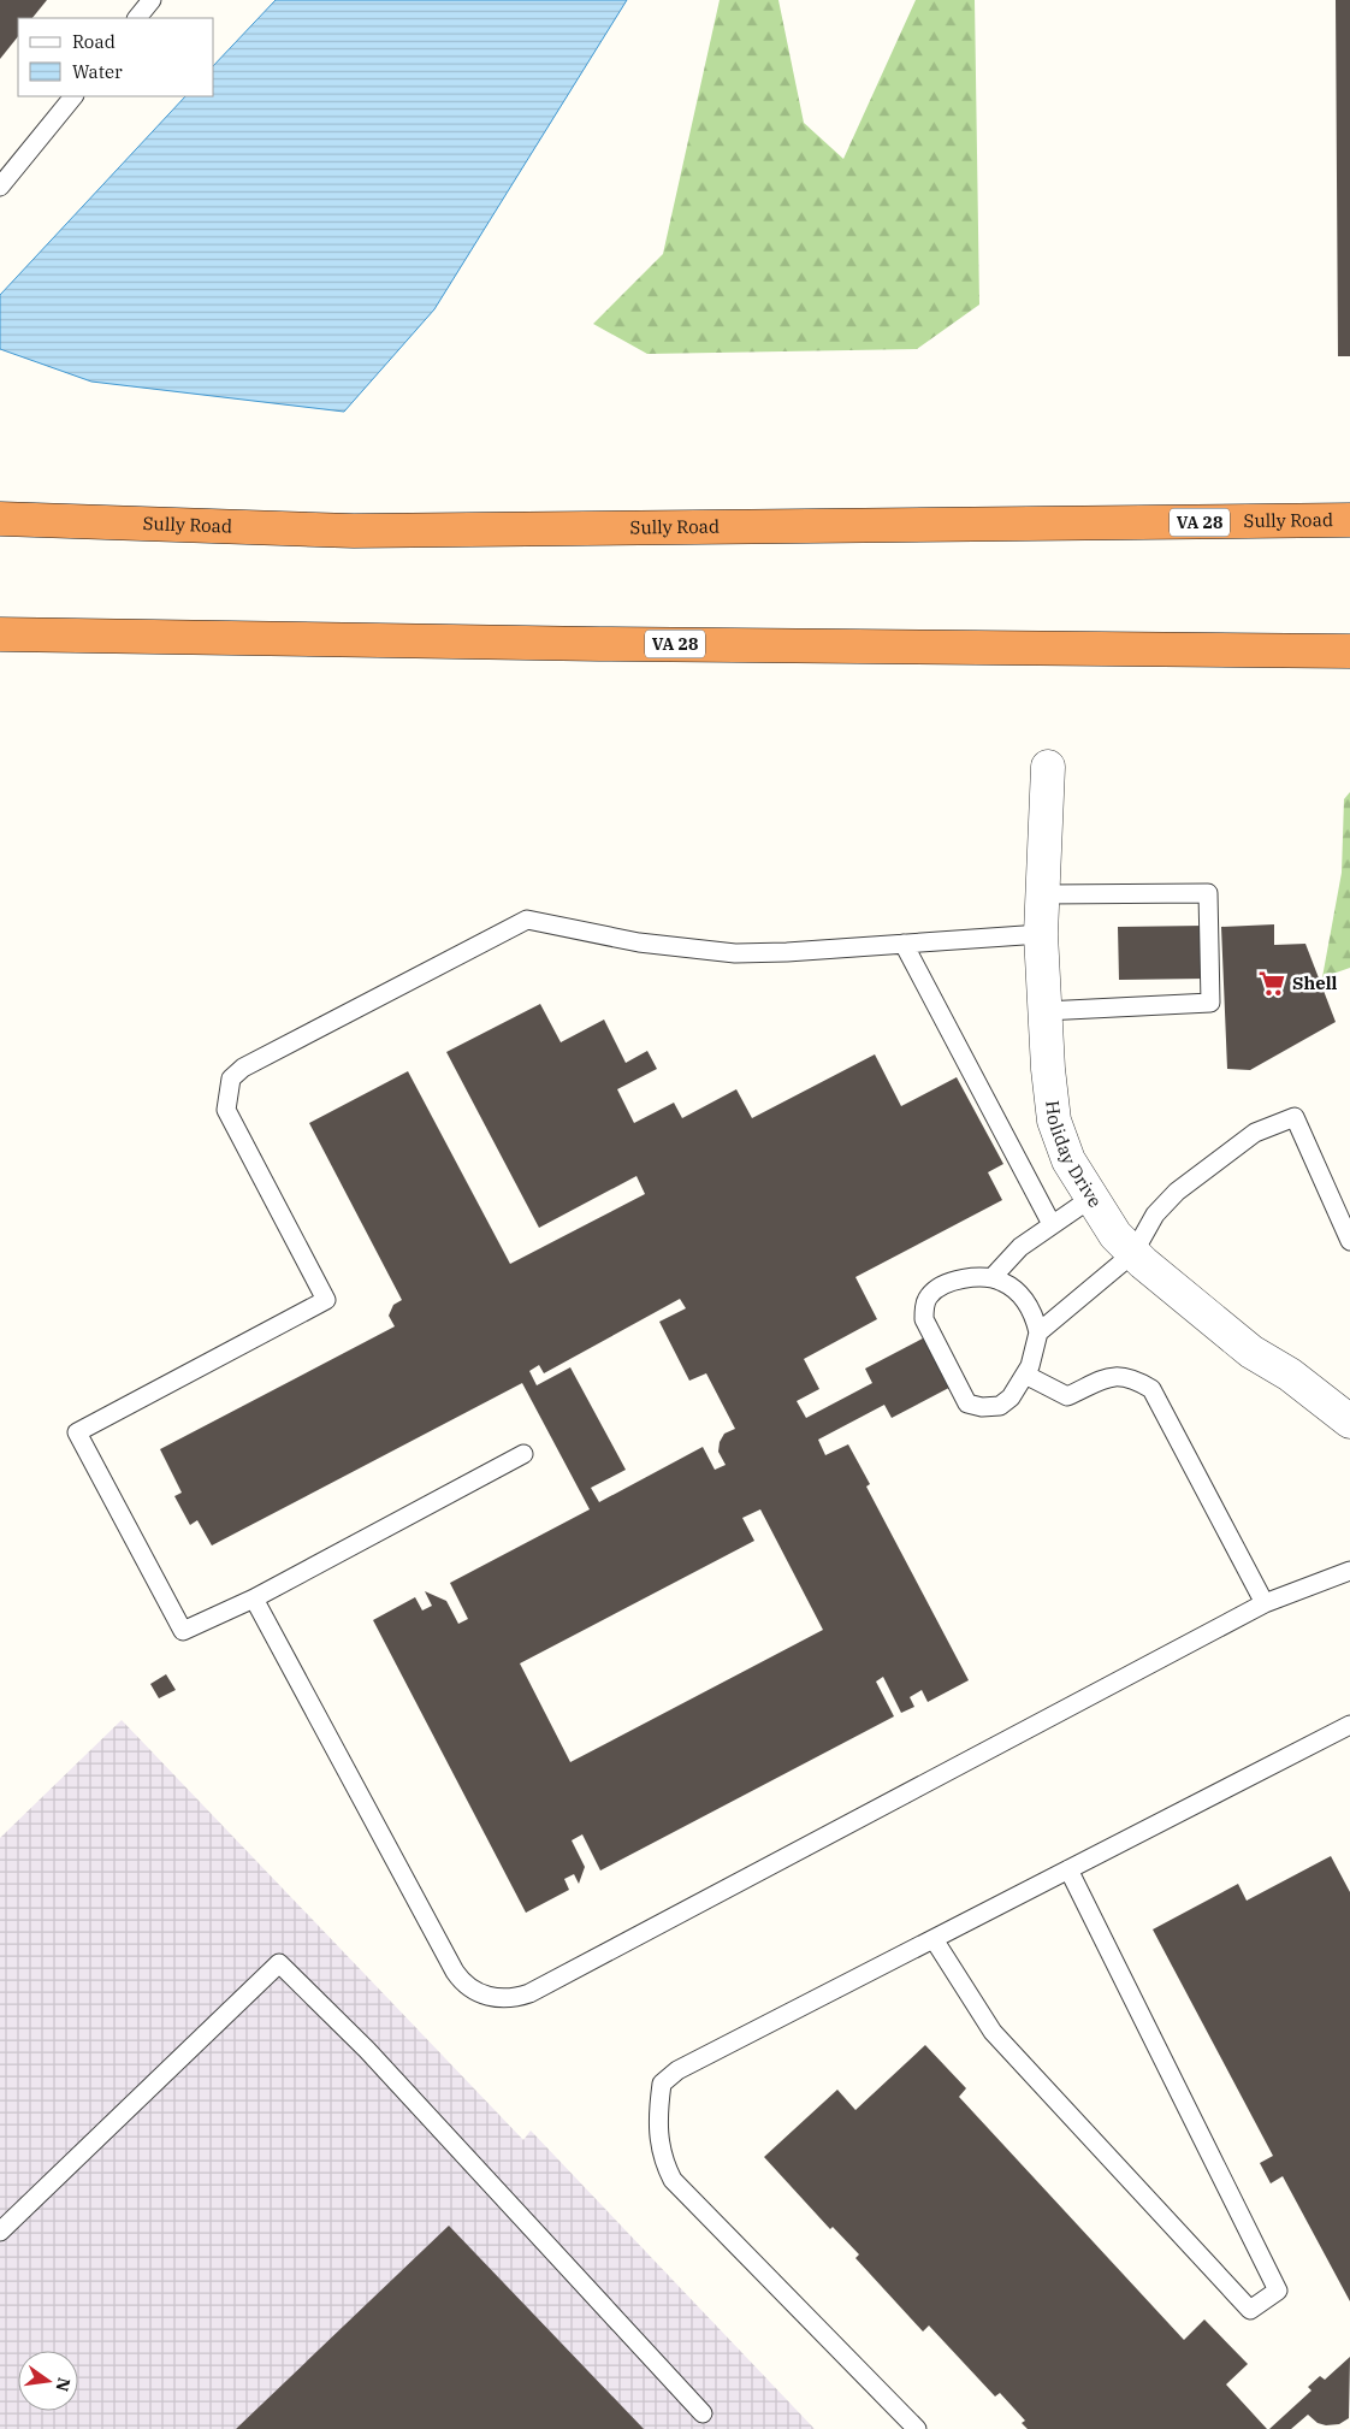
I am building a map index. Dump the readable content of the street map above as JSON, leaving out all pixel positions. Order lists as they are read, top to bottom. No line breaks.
{"streets":{"highway":["Sully Road","VA 28"],"street":["Holiday Drive"]},"places":{"supermarket":["Shell"]},"legend":["Road","Water"],"north":"right"}
